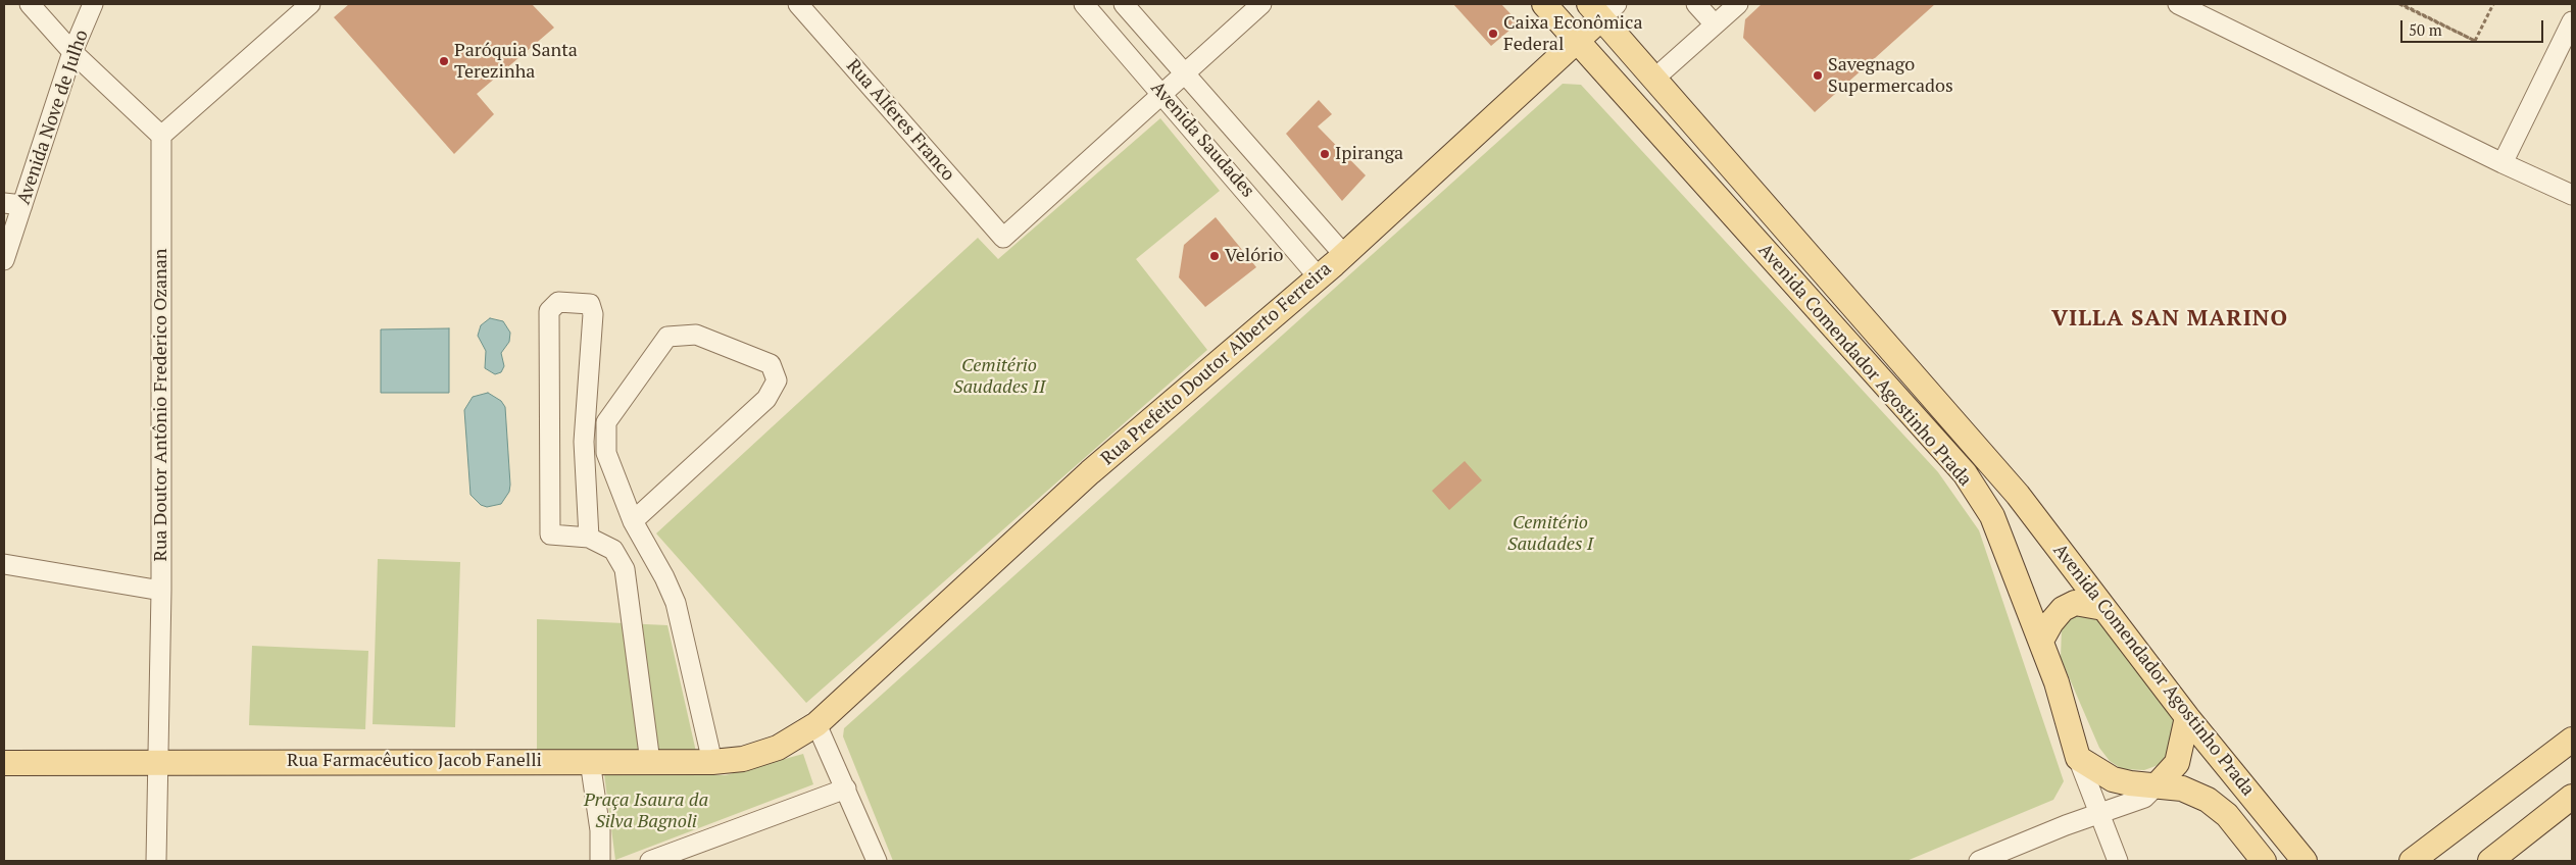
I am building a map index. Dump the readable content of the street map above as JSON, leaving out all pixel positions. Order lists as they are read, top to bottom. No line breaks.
{"streets":{"main road":["Rua Prefeito Doutor Alberto Ferreira","Avenida Comendador Agostinho Prada","Rua Farmacêutico Jacob Fanelli"],"street":["Avenida Nove de Julho","Rua Alferes Franco","Avenida Saudades","Rua Doutor Antônio Frederico Ozanan"]},"crossings":[["Rua Alferes Franco","Avenida Saudades"],["Avenida Saudades","Rua Prefeito Doutor Alberto Ferreira"],["Rua Prefeito Doutor Alberto Ferreira","Avenida Comendador Agostinho Prada"],["Rua Prefeito Doutor Alberto Ferreira","Rua Farmacêutico Jacob Fanelli"],["Rua Doutor Antônio Frederico Ozanan","Rua Farmacêutico Jacob Fanelli"]],"districts":["VILLA SAN MARINO"],"parks":["Cemitério Saudades II","Cemitério Saudades I","Praça Isaura da Silva Bagnoli"],"places":["Caixa Econômica Federal","Paróquia Santa Terezinha","Savegnago Supermercados","Ipiranga","Velório"],"scale_bar":"50 m"}
